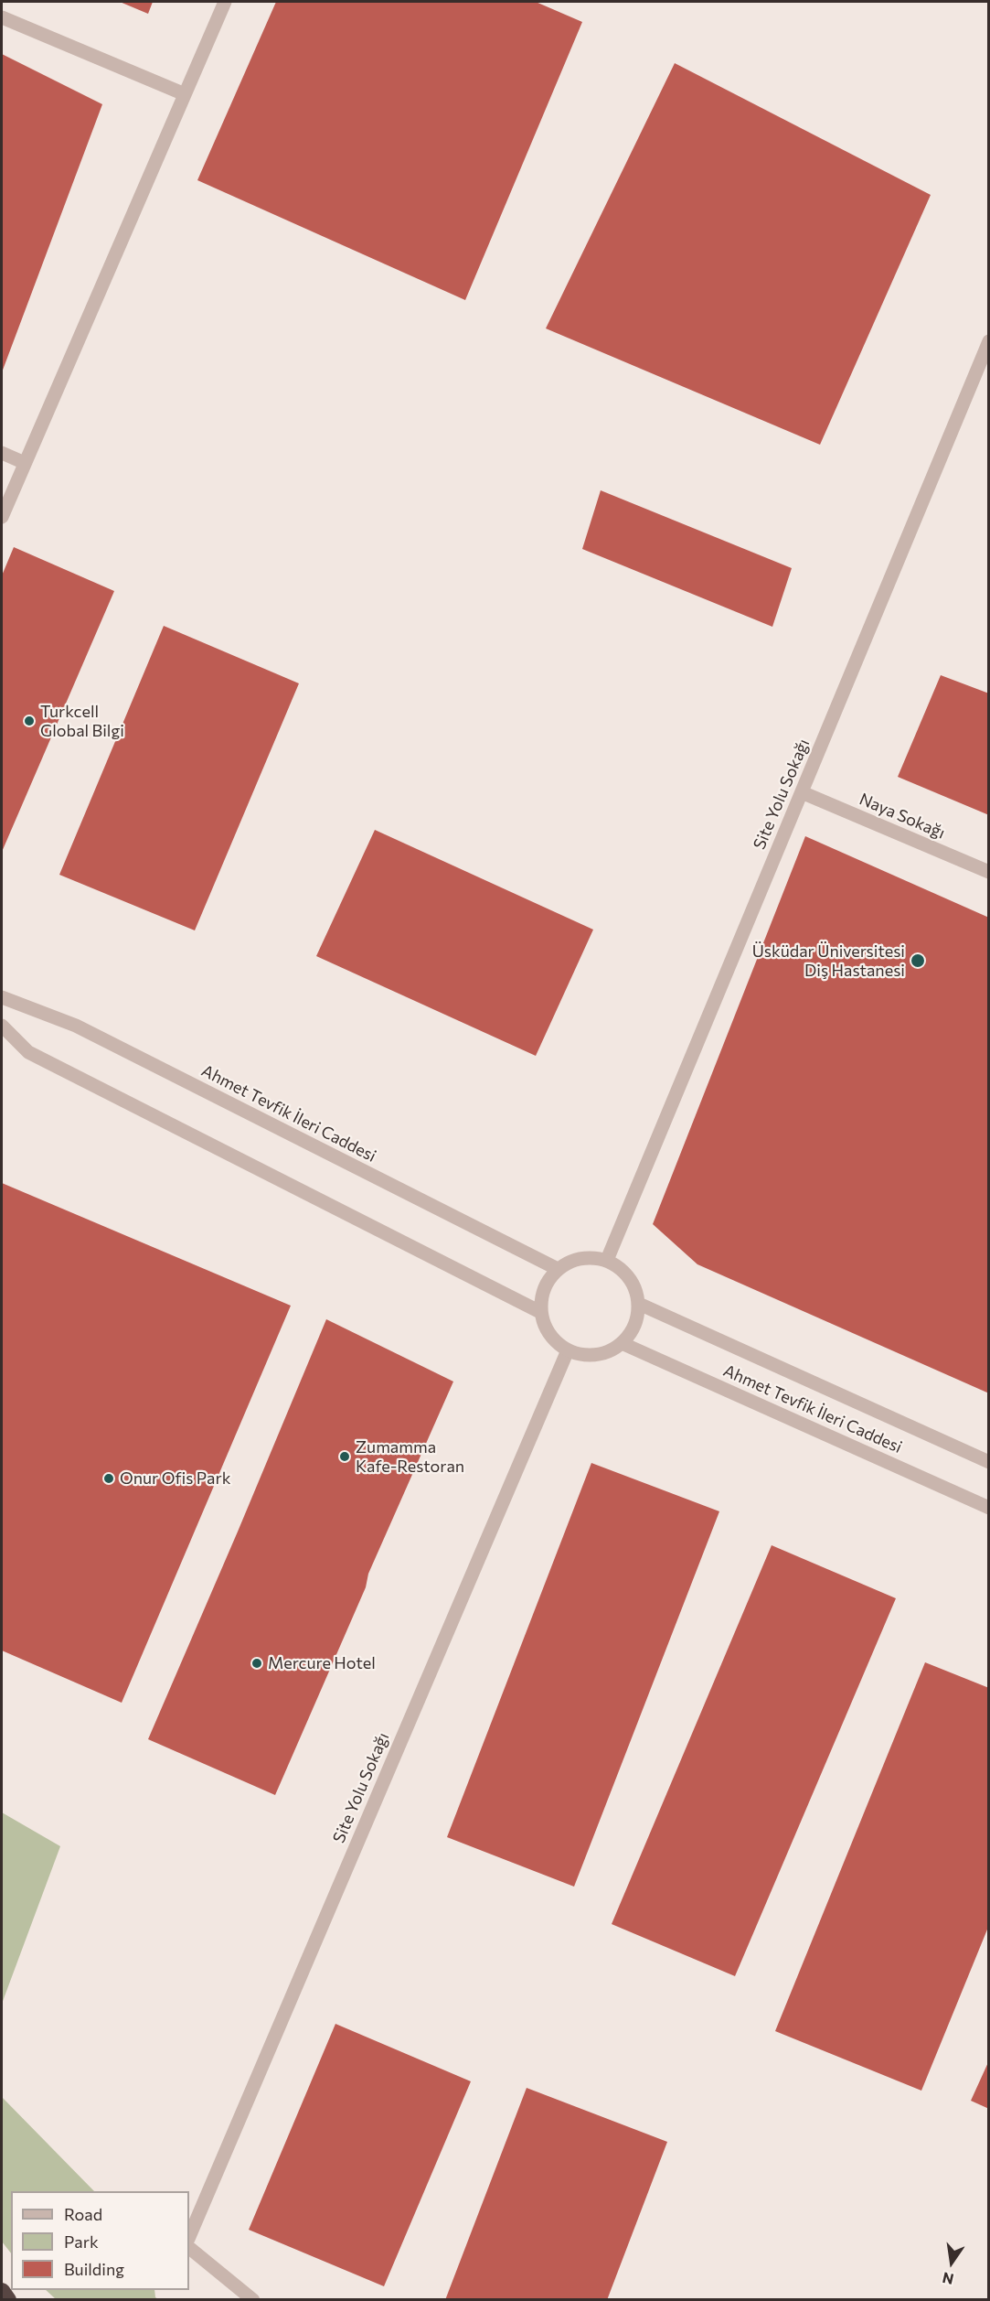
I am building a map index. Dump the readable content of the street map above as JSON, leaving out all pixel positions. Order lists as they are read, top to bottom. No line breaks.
{"streets":{"street":["Site Yolu Sokağı","Naya Sokağı","Ahmet Tevfik İleri Caddesi"]},"crossings":[["Site Yolu Sokağı","Naya Sokağı"],["Site Yolu Sokağı","Ahmet Tevfik İleri Caddesi"]],"places":["Turkcell Global Bilgi","Üsküdar Üniversitesi Diş Hastanesi","Zumamma Kafe-Restoran","Onur Ofis Park","Mercure Hotel"],"legend":["Road","Park","Building"],"north":"bottom"}
